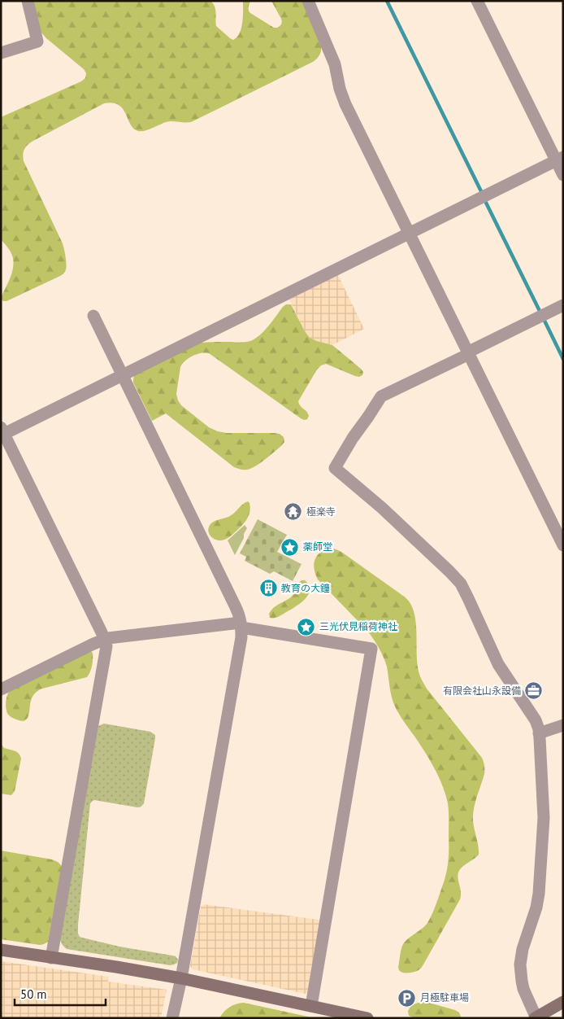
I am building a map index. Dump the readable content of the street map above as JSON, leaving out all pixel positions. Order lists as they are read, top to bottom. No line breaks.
{"places":{"temple":["極楽寺"],"place":["薬師堂","三光伏見稲荷神社"],"building":["教育の大鐘"],"office":["有限会社山永設備"],"parking":["月極駐車場"]},"scale_bar":"50 m"}
